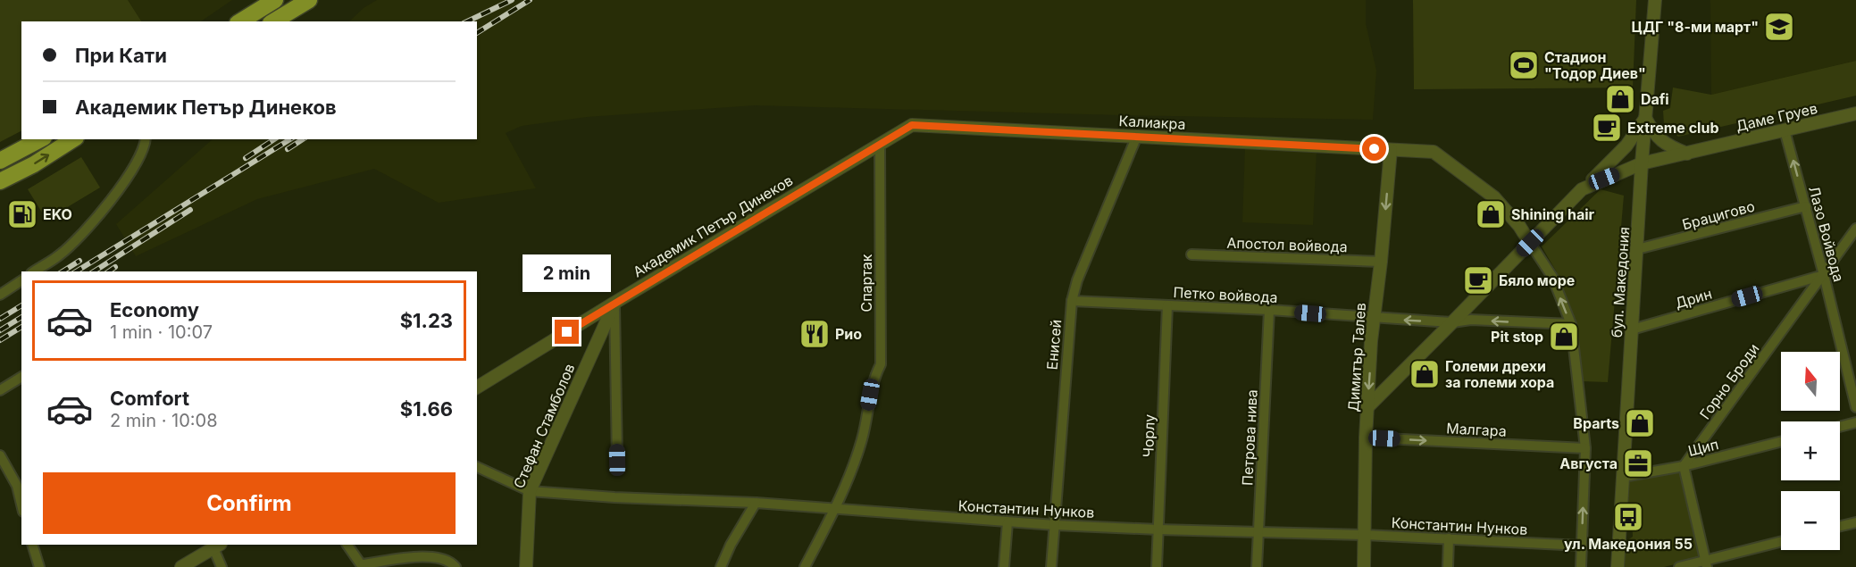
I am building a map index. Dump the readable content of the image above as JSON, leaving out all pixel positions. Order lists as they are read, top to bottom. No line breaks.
{"streets":{"street":["Даме Груев","Калиакра","Брацигово","Академик Петър Динеков","Лазо Войвода","Апостол войвода","бул. Македония","Спартак","Петко войвода","Дрин","Енисей","Димитър Талев","Горно Броди","Стефан Стамболов","Малгара","Чорлу","Петрова нива","Щип","Константин Нунков"]},"crossings":[["Даме Груев","Лазо Войвода"],["Даме Груев","бул. Македония"],["Калиакра","Академик Петър Динеков"],["Калиакра","Енисей"],["Калиакра","Димитър Талев"],["Брацигово","Лазо Войвода"],["Брацигово","бул. Македония"],["Академик Петър Динеков","Спартак"],["Академик Петър Динеков","Стефан Стамболов"],["Лазо Войвода","Дрин"],["Лазо Войвода","Горно Броди"],["Апостол войвода","Димитър Талев"],["бул. Македония","Дрин"],["бул. Македония","Щип"],["Спартак","Константин Нунков"],["Петко войвода","Енисей"],["Петко войвода","Димитър Талев"],["Петко войвода","Чорлу"],["Петко войвода","Петрова нива"],["Дрин","Горно Броди"],["Енисей","Константин Нунков"],["Димитър Талев","Малгара"],["Димитър Талев","Константин Нунков"],["Горно Броди","Щип"],["Стефан Стамболов","Константин Нунков"],["Чорлу","Константин Нунков"],["Петрова нива","Константин Нунков"]],"one_way":["Петко войвода","Димитър Талев","Малгара"],"places":{"school or university":["ЦДГ \"8-ми март\""],"sports":["Стадион \"Тодор Диев\""],"shop":["Dafi","Shining hair","Pit stop","Големи дрехи за големи хора","Bparts"],"cafe":["Extreme club","Бяло море"],"fuel station":["EKO"],"restaurant":["Рио"],"office":["Августа"],"bus stop":["ул. Македония 55"]},"north":"top","page":{"banner":["При Кати","Академик Петър Динеков"],"bubble":"2 min","list":[{"name":"Economy","note":"1 min · 10:07","value":"$1.23"},{"name":"Comfort","note":"2 min · 10:08","value":"$1.66"}],"map_buttons":["+","−"],"buttons":"Confirm"}}
